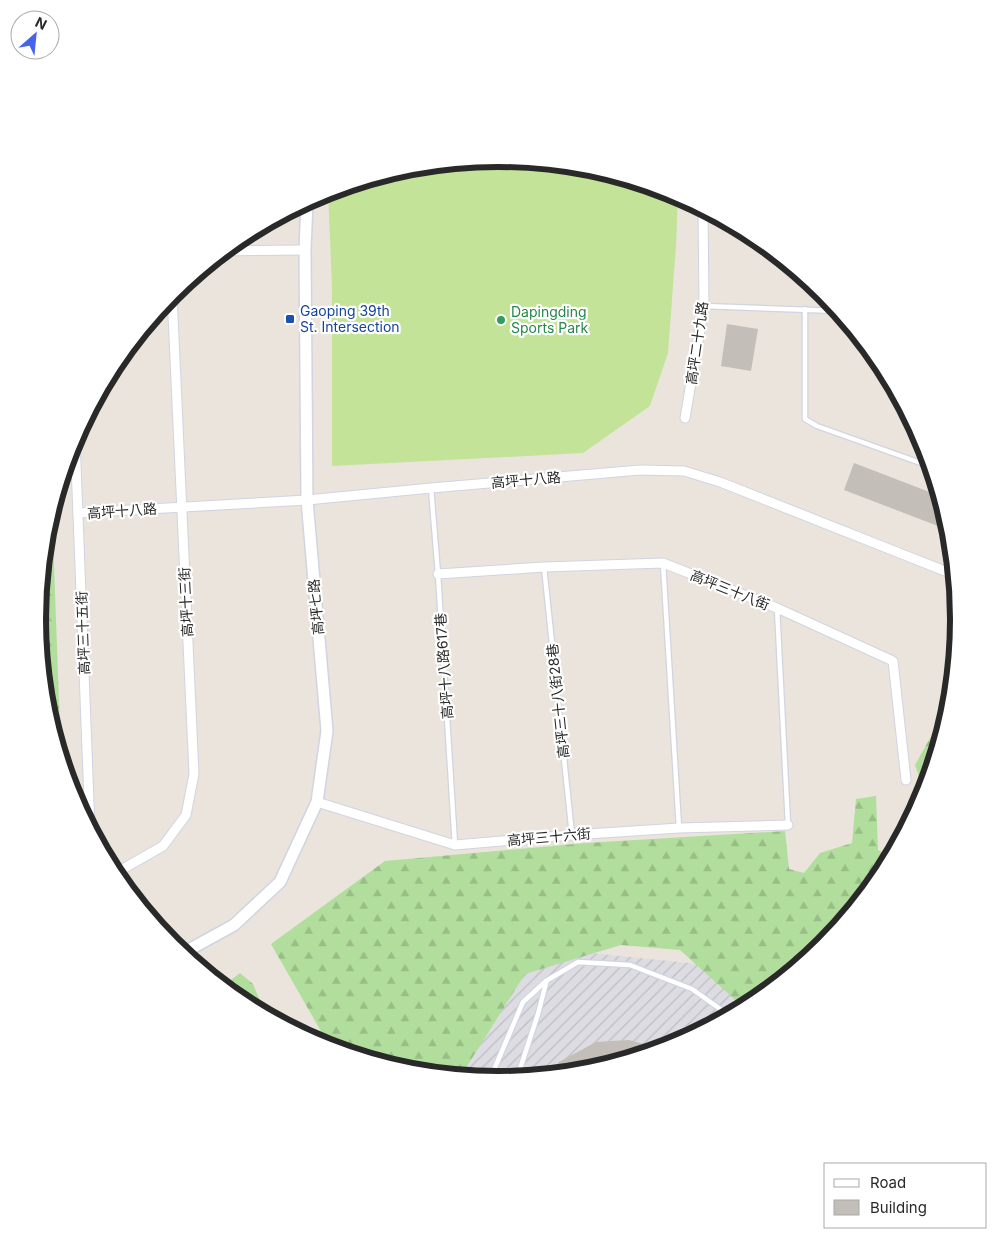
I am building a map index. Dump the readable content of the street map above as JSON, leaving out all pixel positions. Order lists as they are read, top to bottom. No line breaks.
{"streets":{"street":["高坪二十九路","高坪十八路","高坪三十八街","高坪十三街","高坪七路","高坪三十五街","高坪三十六街"],"lane":["高坪十八路617巷","高坪三十八街28巷"]},"crossings":[["高坪十八路","高坪十三街"],["高坪十八路","高坪七路"],["高坪十八路","高坪三十五街"],["高坪十八路","高坪十八路617巷"],["高坪三十八街","高坪十八路617巷"],["高坪三十八街","高坪三十八街28巷"],["高坪七路","高坪三十六街"],["高坪十八路617巷","高坪三十六街"],["高坪三十八街28巷","高坪三十六街"]],"places":{"transit":["Gaoping 39th St. Intersection"],"other":["Dapingding Sports Park"]},"legend":["Road","Building"],"north":"top right"}
